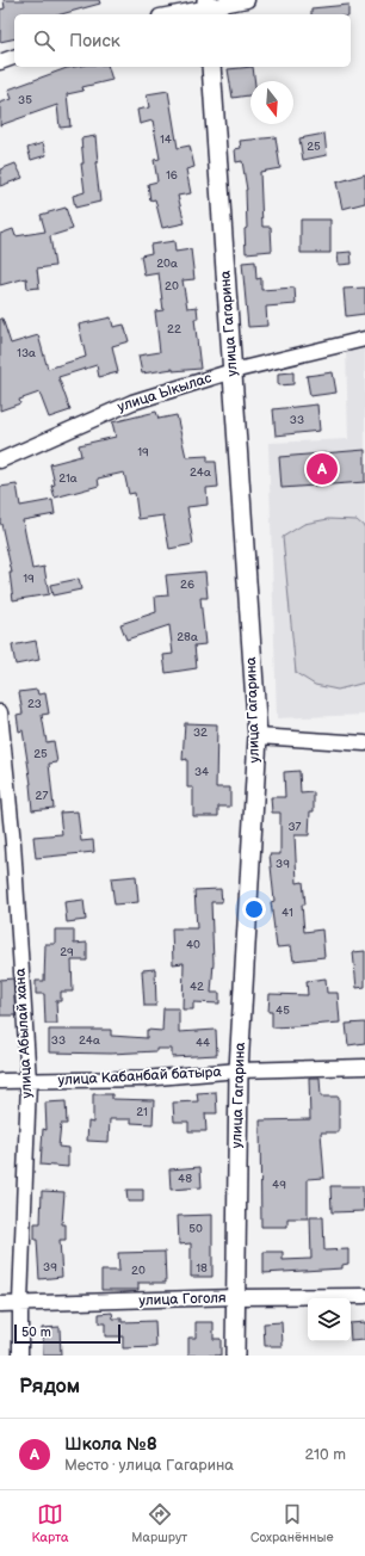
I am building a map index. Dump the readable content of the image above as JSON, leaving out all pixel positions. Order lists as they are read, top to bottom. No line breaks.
{"streets":{"main road":["улица Гагарина"],"street":["улица Ыкылас","улица Абылай хана","улица Кабанбай батыра","улица Гоголя"]},"crossings":[["улица Гагарина","улица Ыкылас"],["улица Гагарина","улица Кабанбай батыра"],["улица Гагарина","улица Гоголя"],["улица Абылай хана","улица Кабанбай батыра"],["улица Абылай хана","улица Гоголя"]],"house_numbers":["35","14","25","16","20а","20","22","13а","33","19","24а","21а","19","26","28а","23","32","25","34","27","37","39","41","40","29","42","45","33","24а","44","21","48","49","50","39","18","20"],"scale_bar":"50 m","north":"bottom","page":{"search":"Поиск","pins":"A","scale":"50 m","heading":"Рядом","list":[{"mark":"A","name":"Школа №8","note":"Место · улица Гагарина","value":"210 m"}],"nav":["Карта","Маршрут","Сохранённые"]}}
